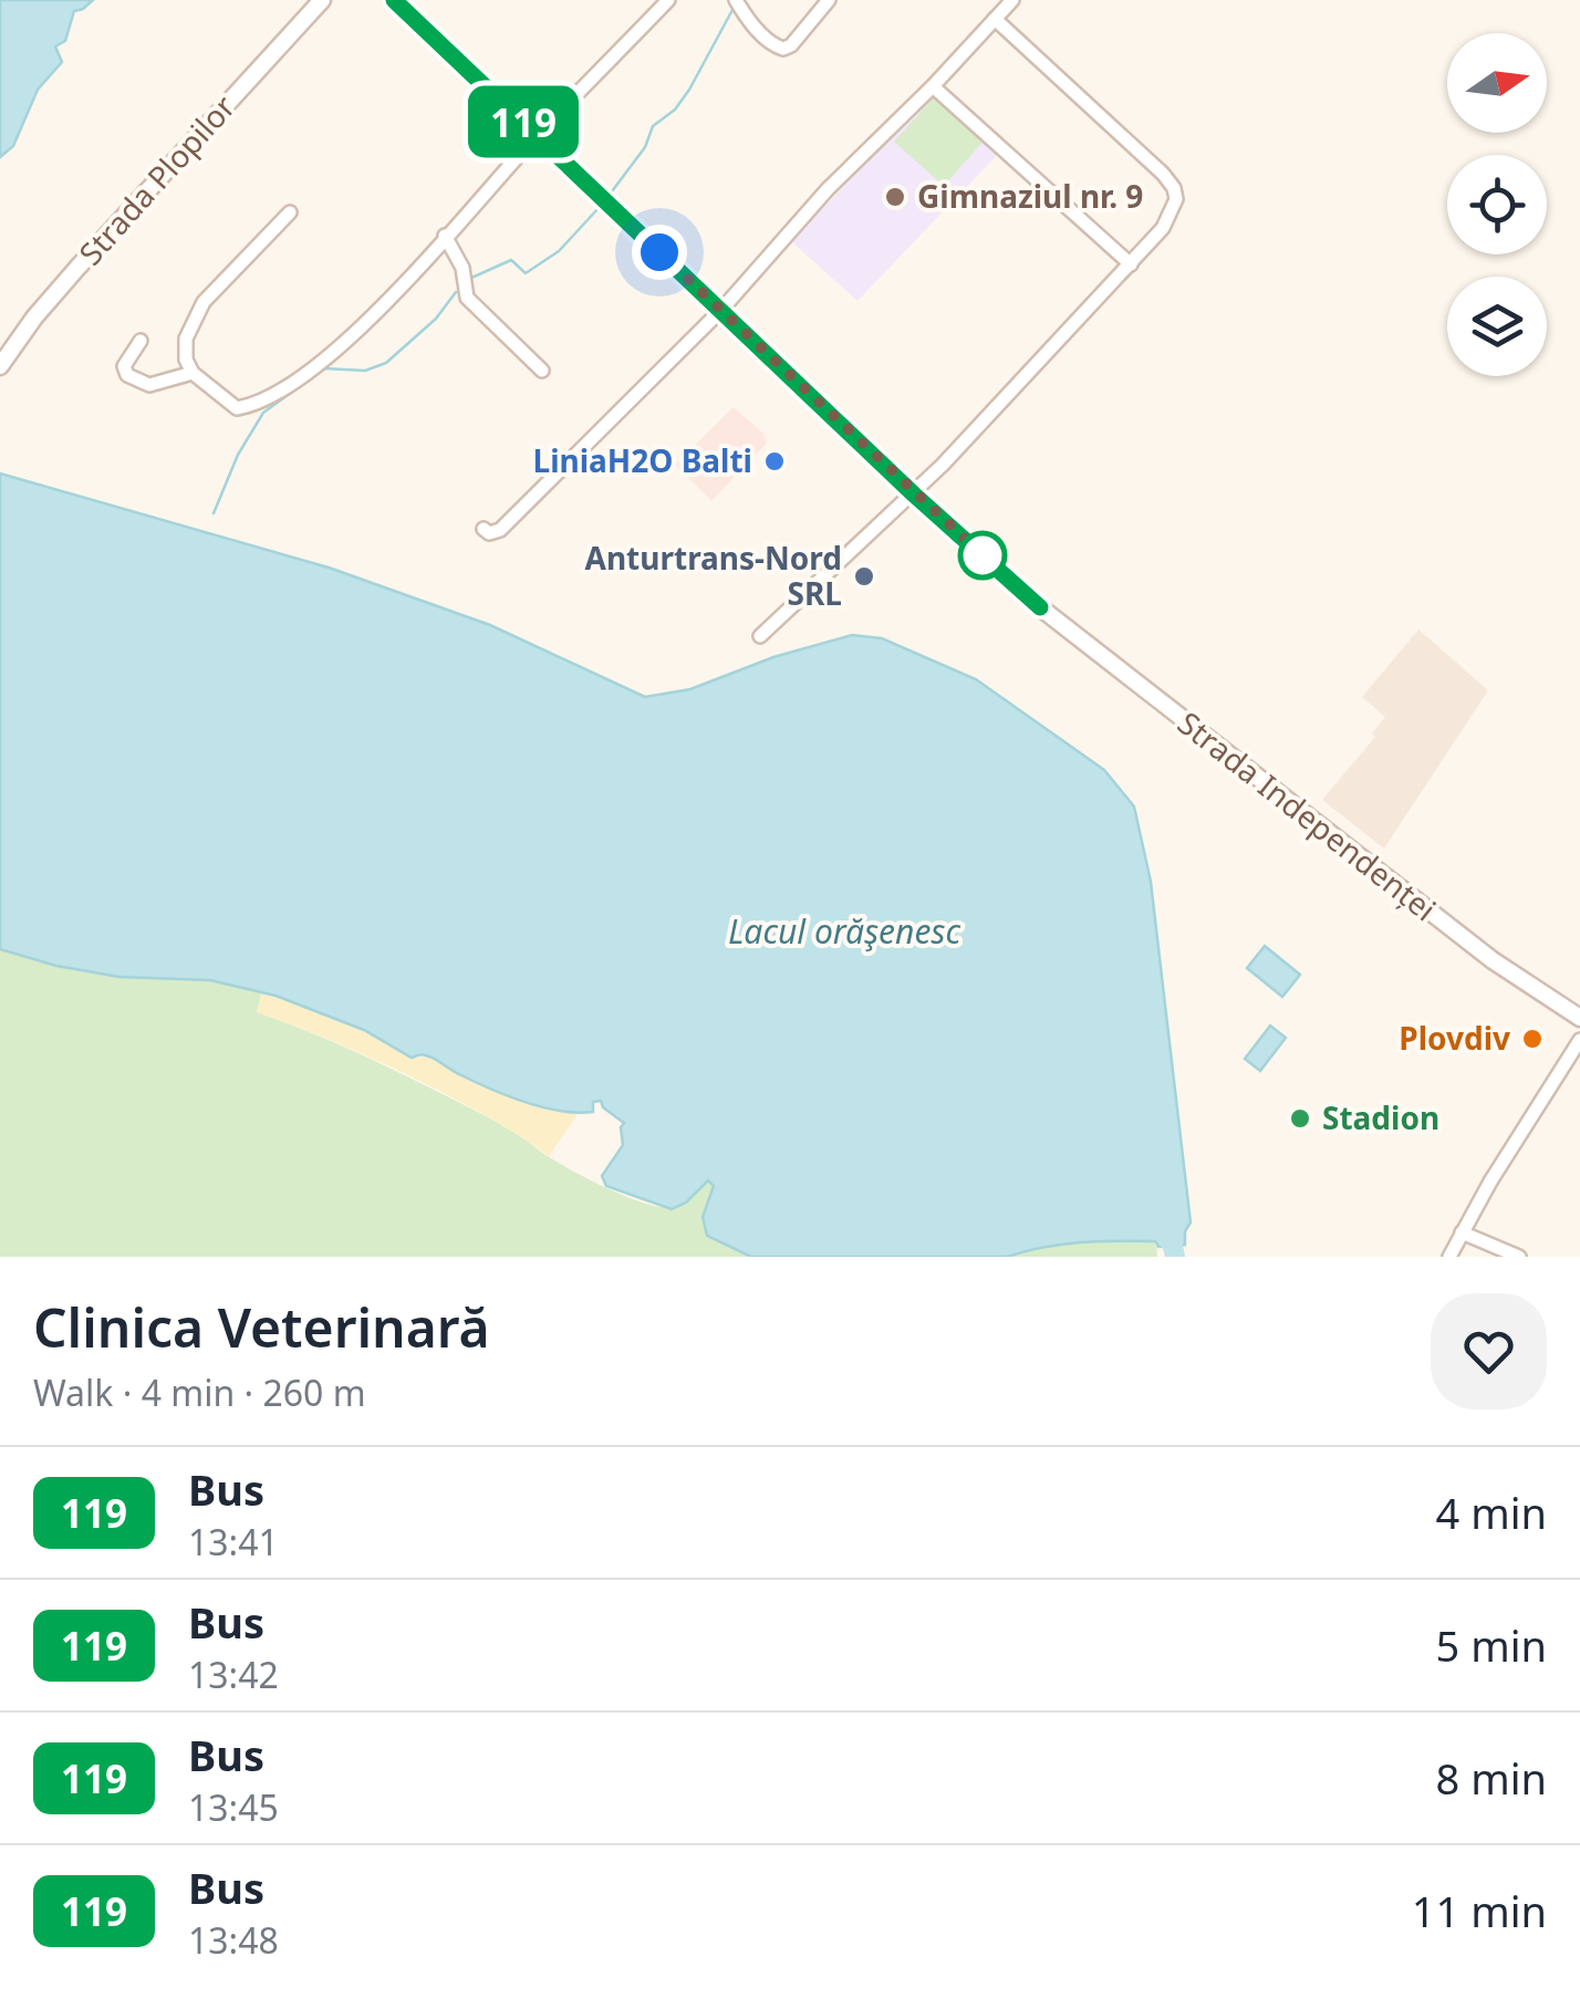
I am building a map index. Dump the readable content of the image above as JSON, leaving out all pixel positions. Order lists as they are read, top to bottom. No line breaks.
{"streets":{"street":["Strada Plopilor","Strada Independenței"]},"water":["Lacul orăşenesc"],"places":["Gimnaziul nr. 9","LiniaH2O Balti","Anturtrans-Nord SRL","Plovdiv","Stadion"],"lines":["bus line 119"],"north":"right","page":{"on_map":"119","heading":["Clinica Veterinară","Walk · 4 min · 260 m"],"list":[{"mark":"119","name":"Bus","note":"13:41","value":"4 min"},{"mark":"119","name":"Bus","note":"13:42","value":"5 min"},{"mark":"119","name":"Bus","note":"13:45","value":"8 min"},{"mark":"119","name":"Bus","note":"13:48","value":"11 min"}]}}
